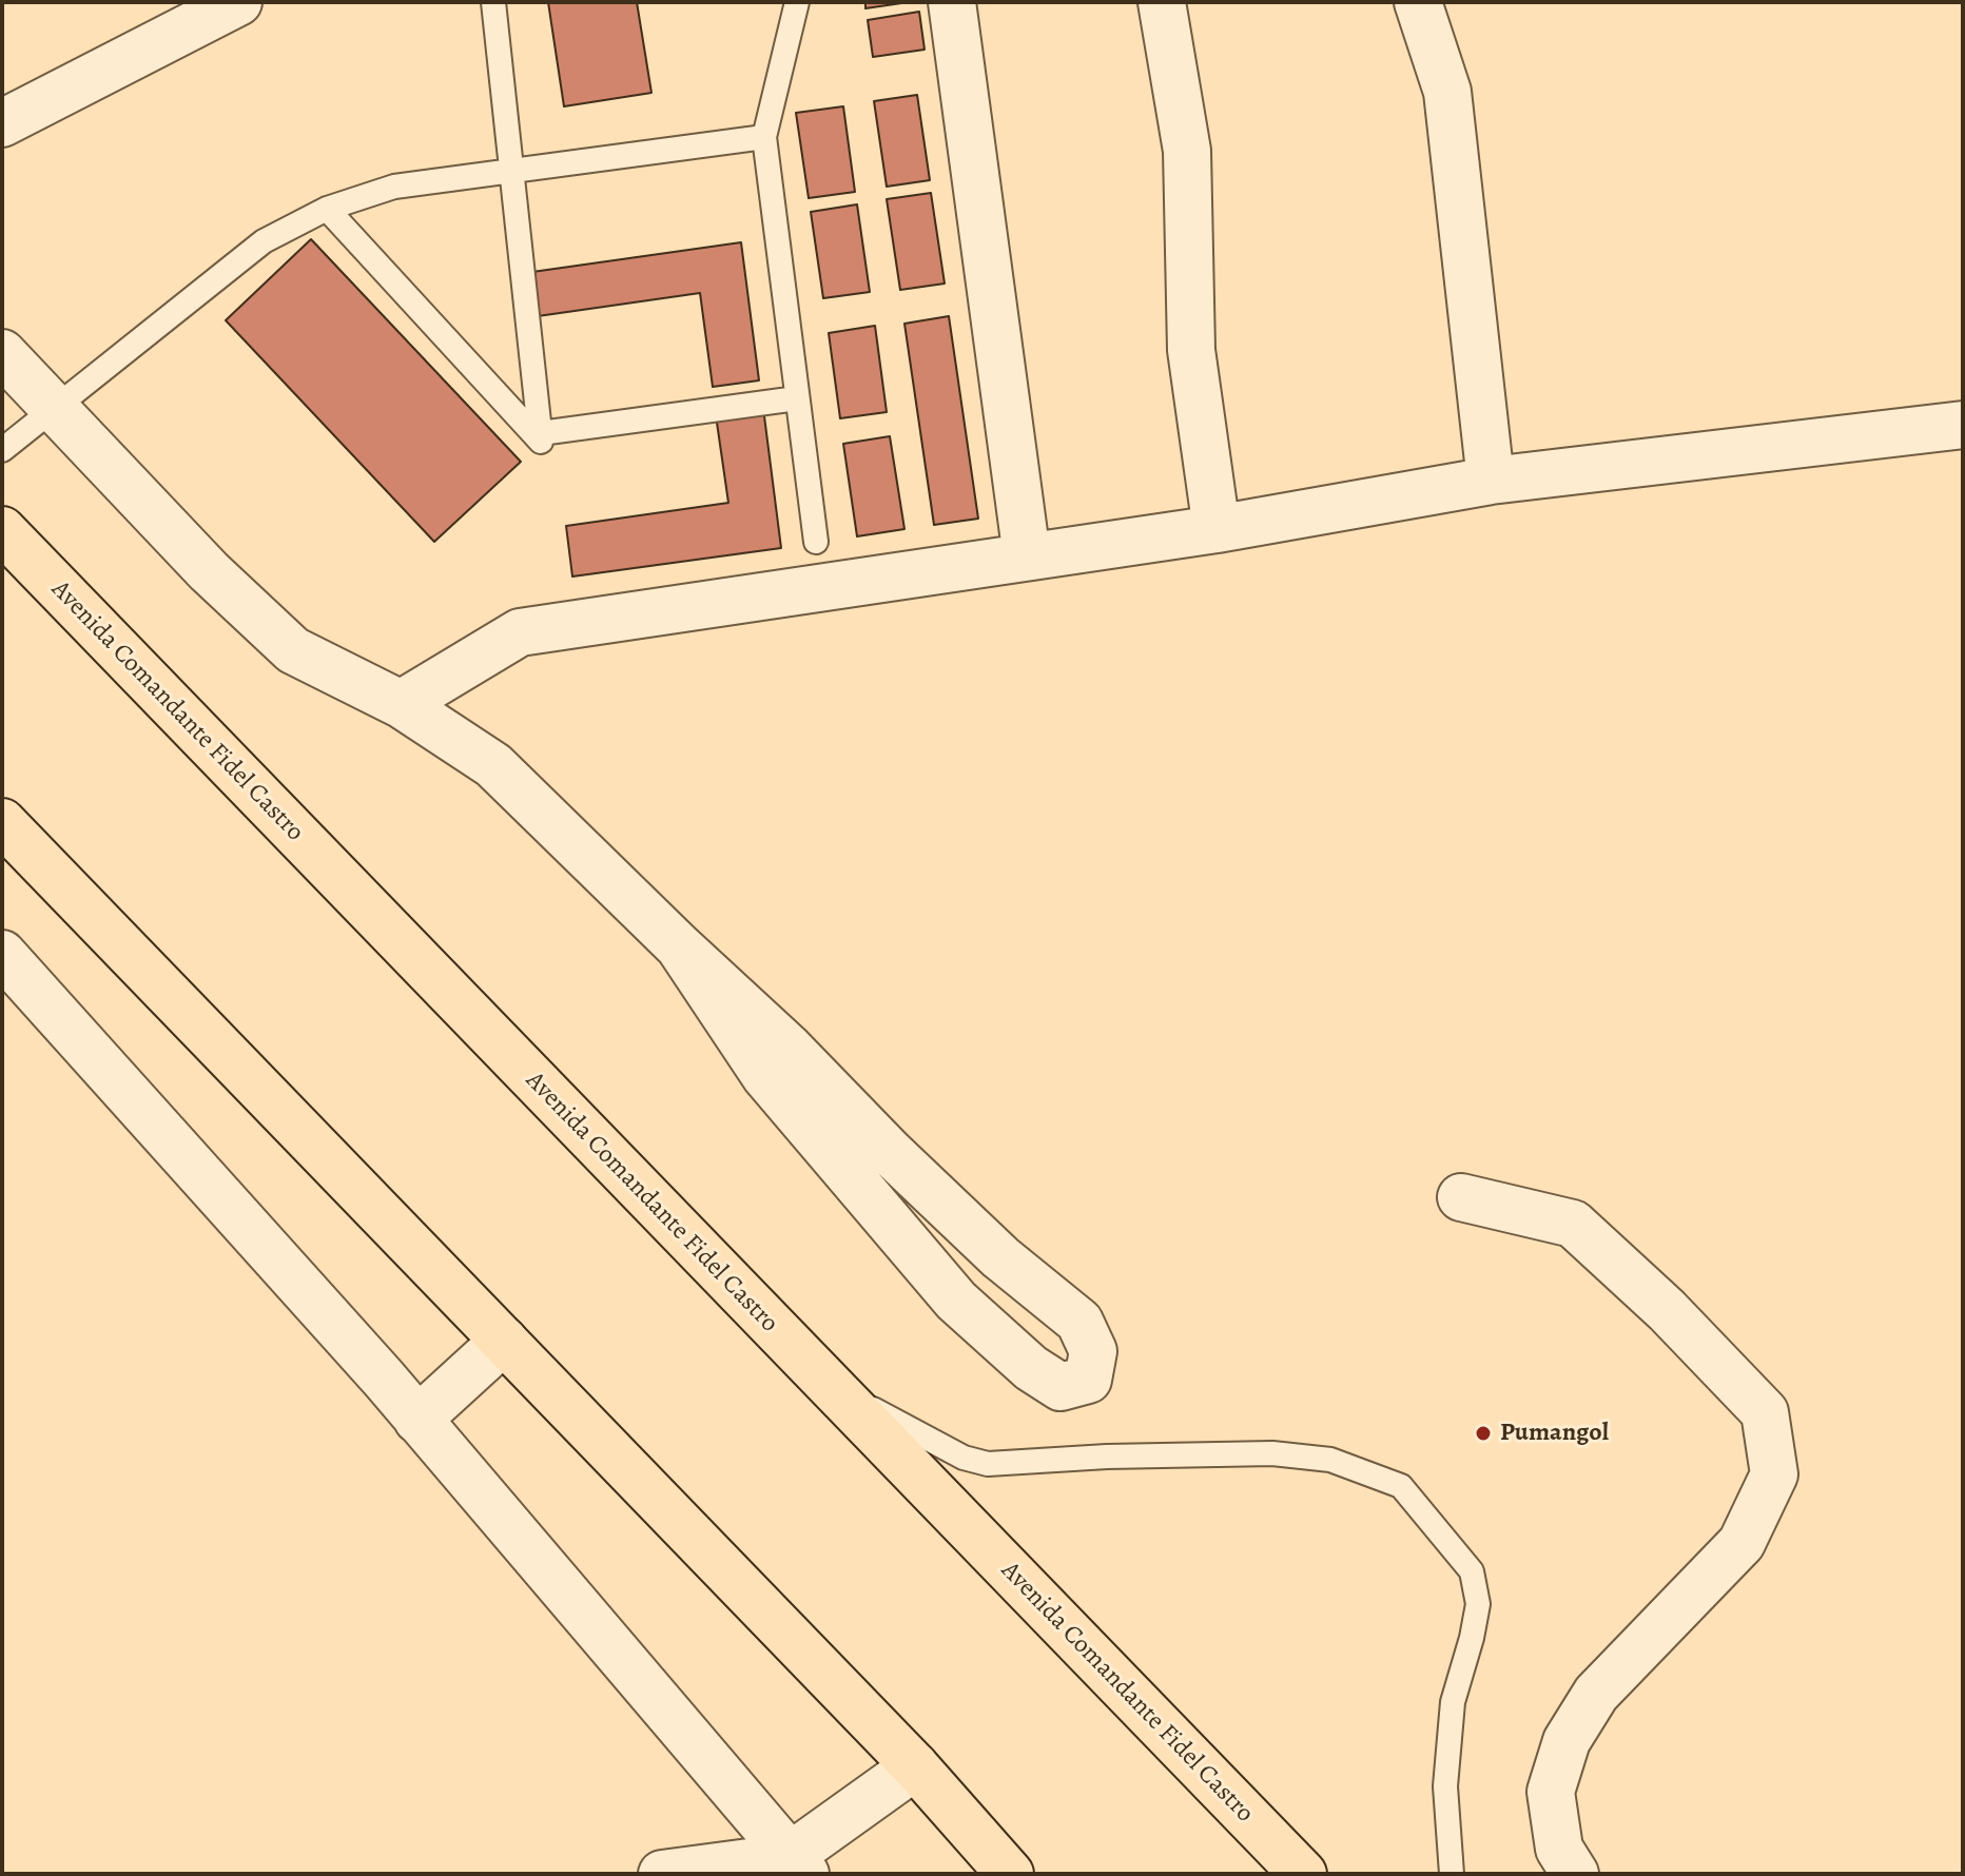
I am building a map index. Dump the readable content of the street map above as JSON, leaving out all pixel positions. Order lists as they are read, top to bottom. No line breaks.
{"streets":{"highway":["Avenida Comandante Fidel Castro"]},"places":["Pumangol"]}
